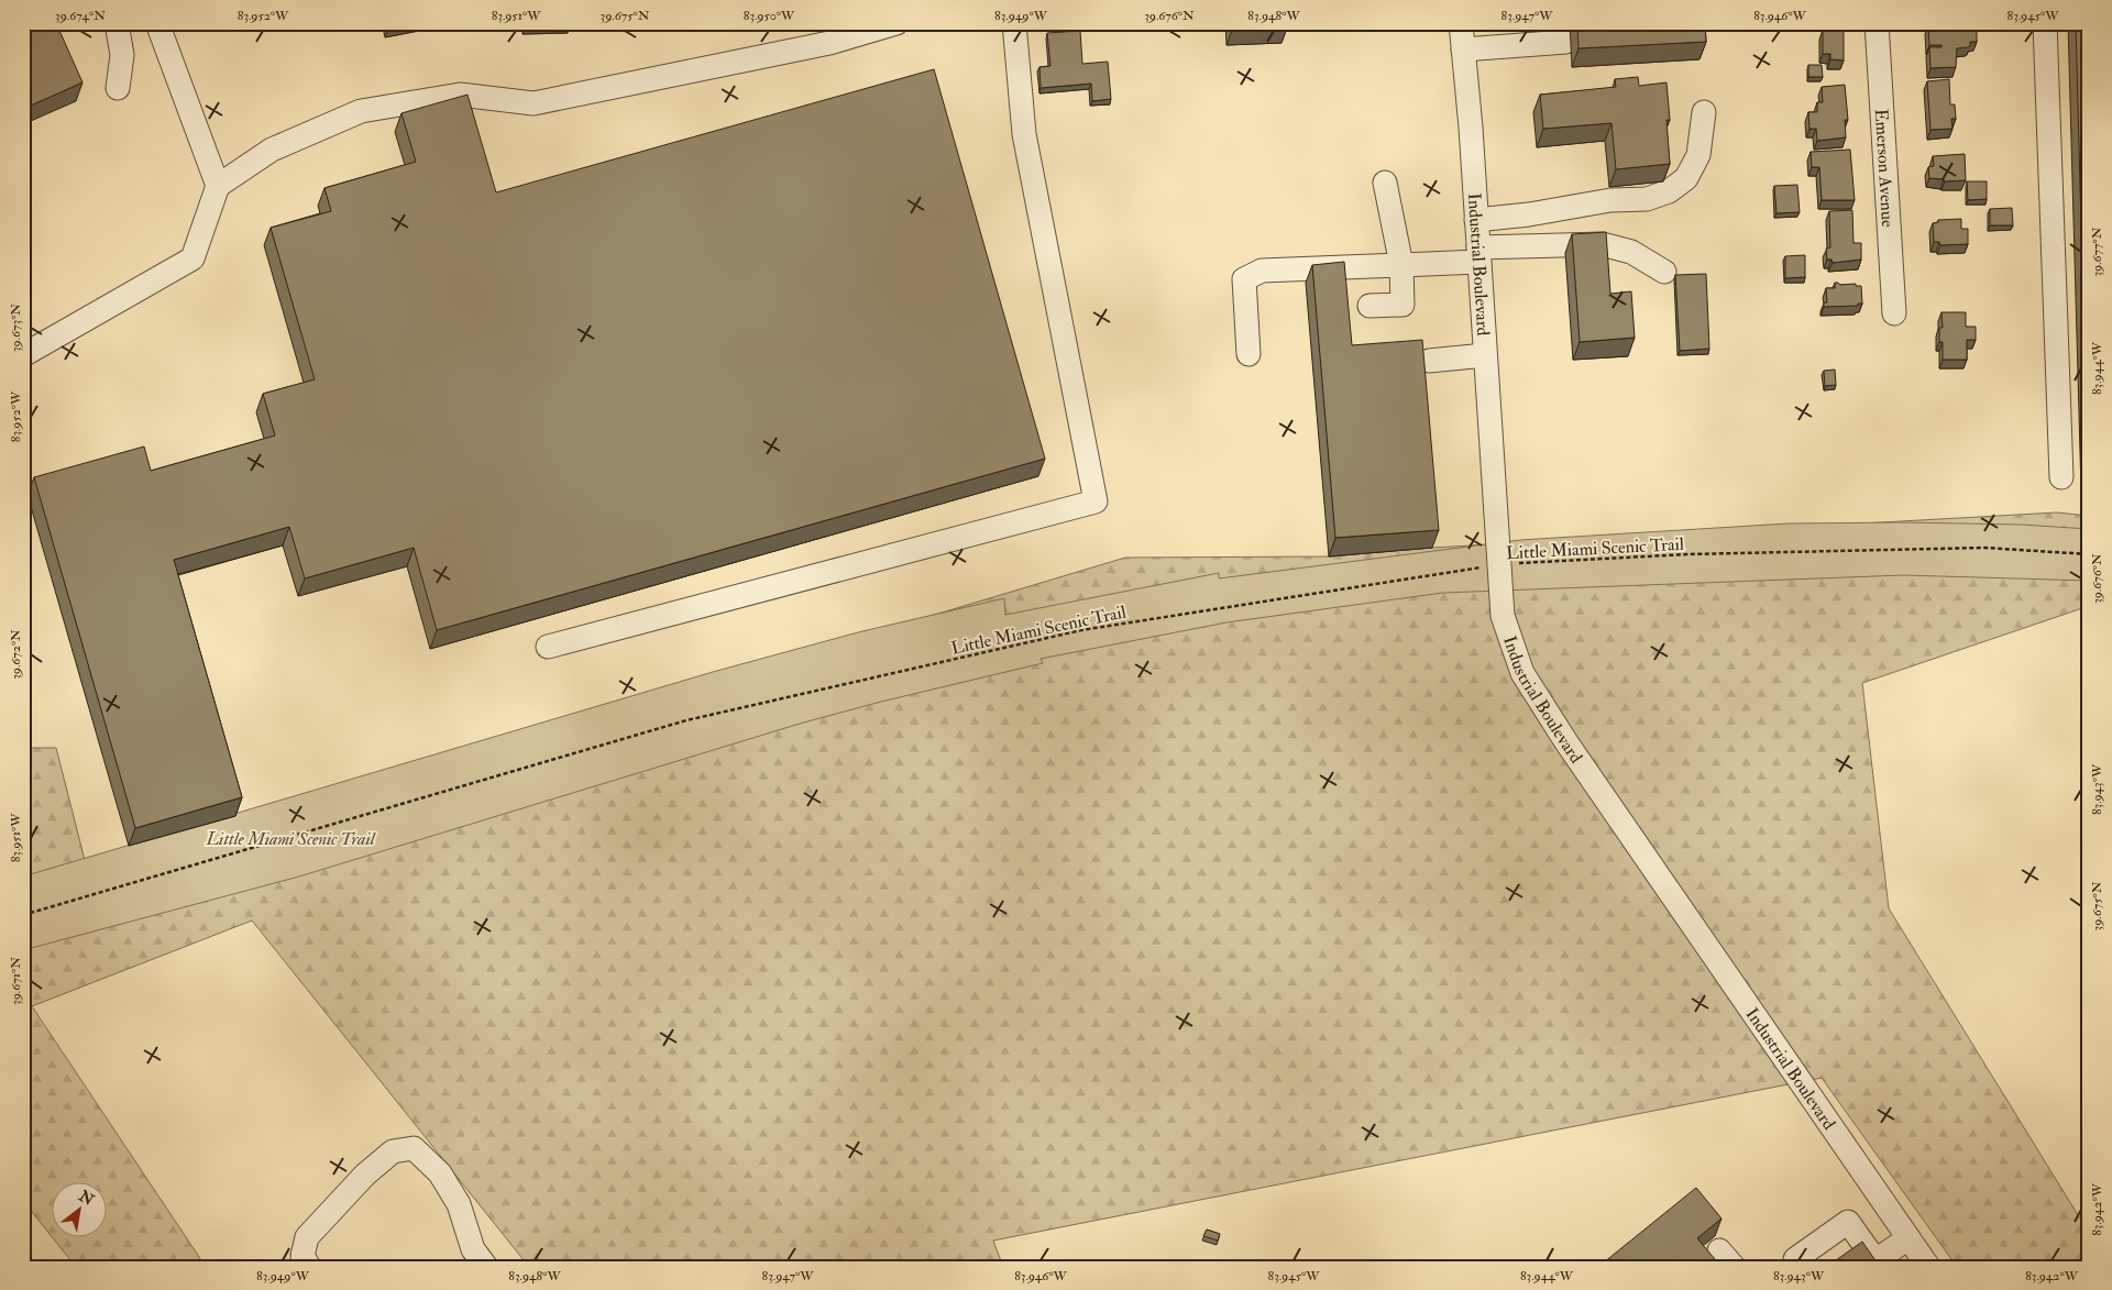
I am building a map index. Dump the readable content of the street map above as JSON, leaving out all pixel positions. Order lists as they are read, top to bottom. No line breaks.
{"streets":{"street":["Emerson Avenue","Industrial Boulevard"],"path":["Little Miami Scenic Trail"]},"crossings":[["Industrial Boulevard","Little Miami Scenic Trail"]],"parks":["Little Miami Scenic Trail"],"north":"top right","coordinates":["39.674°N","83.952°W","83.951°W","39.675°N","83.950°W","83.949°W","39.676°N","83.948°W","83.947°W","83.946°W","83.945°W","39.677°N","39.673°N","83.944°W","39.672°N","83.943°W","39.671°N","83.942°W"]}
